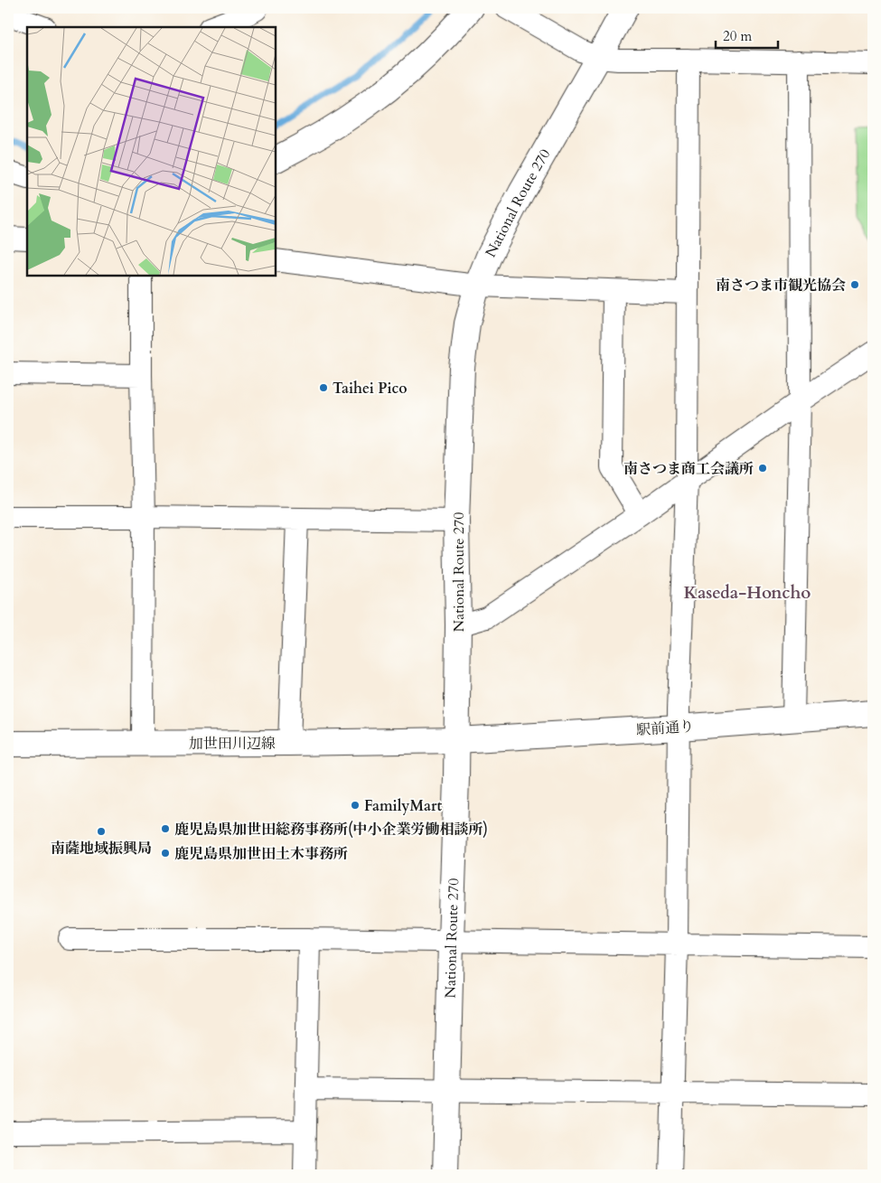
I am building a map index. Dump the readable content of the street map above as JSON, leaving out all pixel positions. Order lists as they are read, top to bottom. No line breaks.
{"streets":{"main road":["National Route 270","駅前通り","加世田川辺線"]},"crossings":[["National Route 270","駅前通り"],["National Route 270","加世田川辺線"],["駅前通り","加世田川辺線"]],"districts":["Kaseda-Honcho"],"places":["南さつま市観光協会","Taihei Pico","南さつま商工会議所","FamilyMart","鹿児島県加世田総務事務所(中小企業労働相談所)","南薩地域振興局","鹿児島県加世田土木事務所"],"scale_bar":"20 m"}
